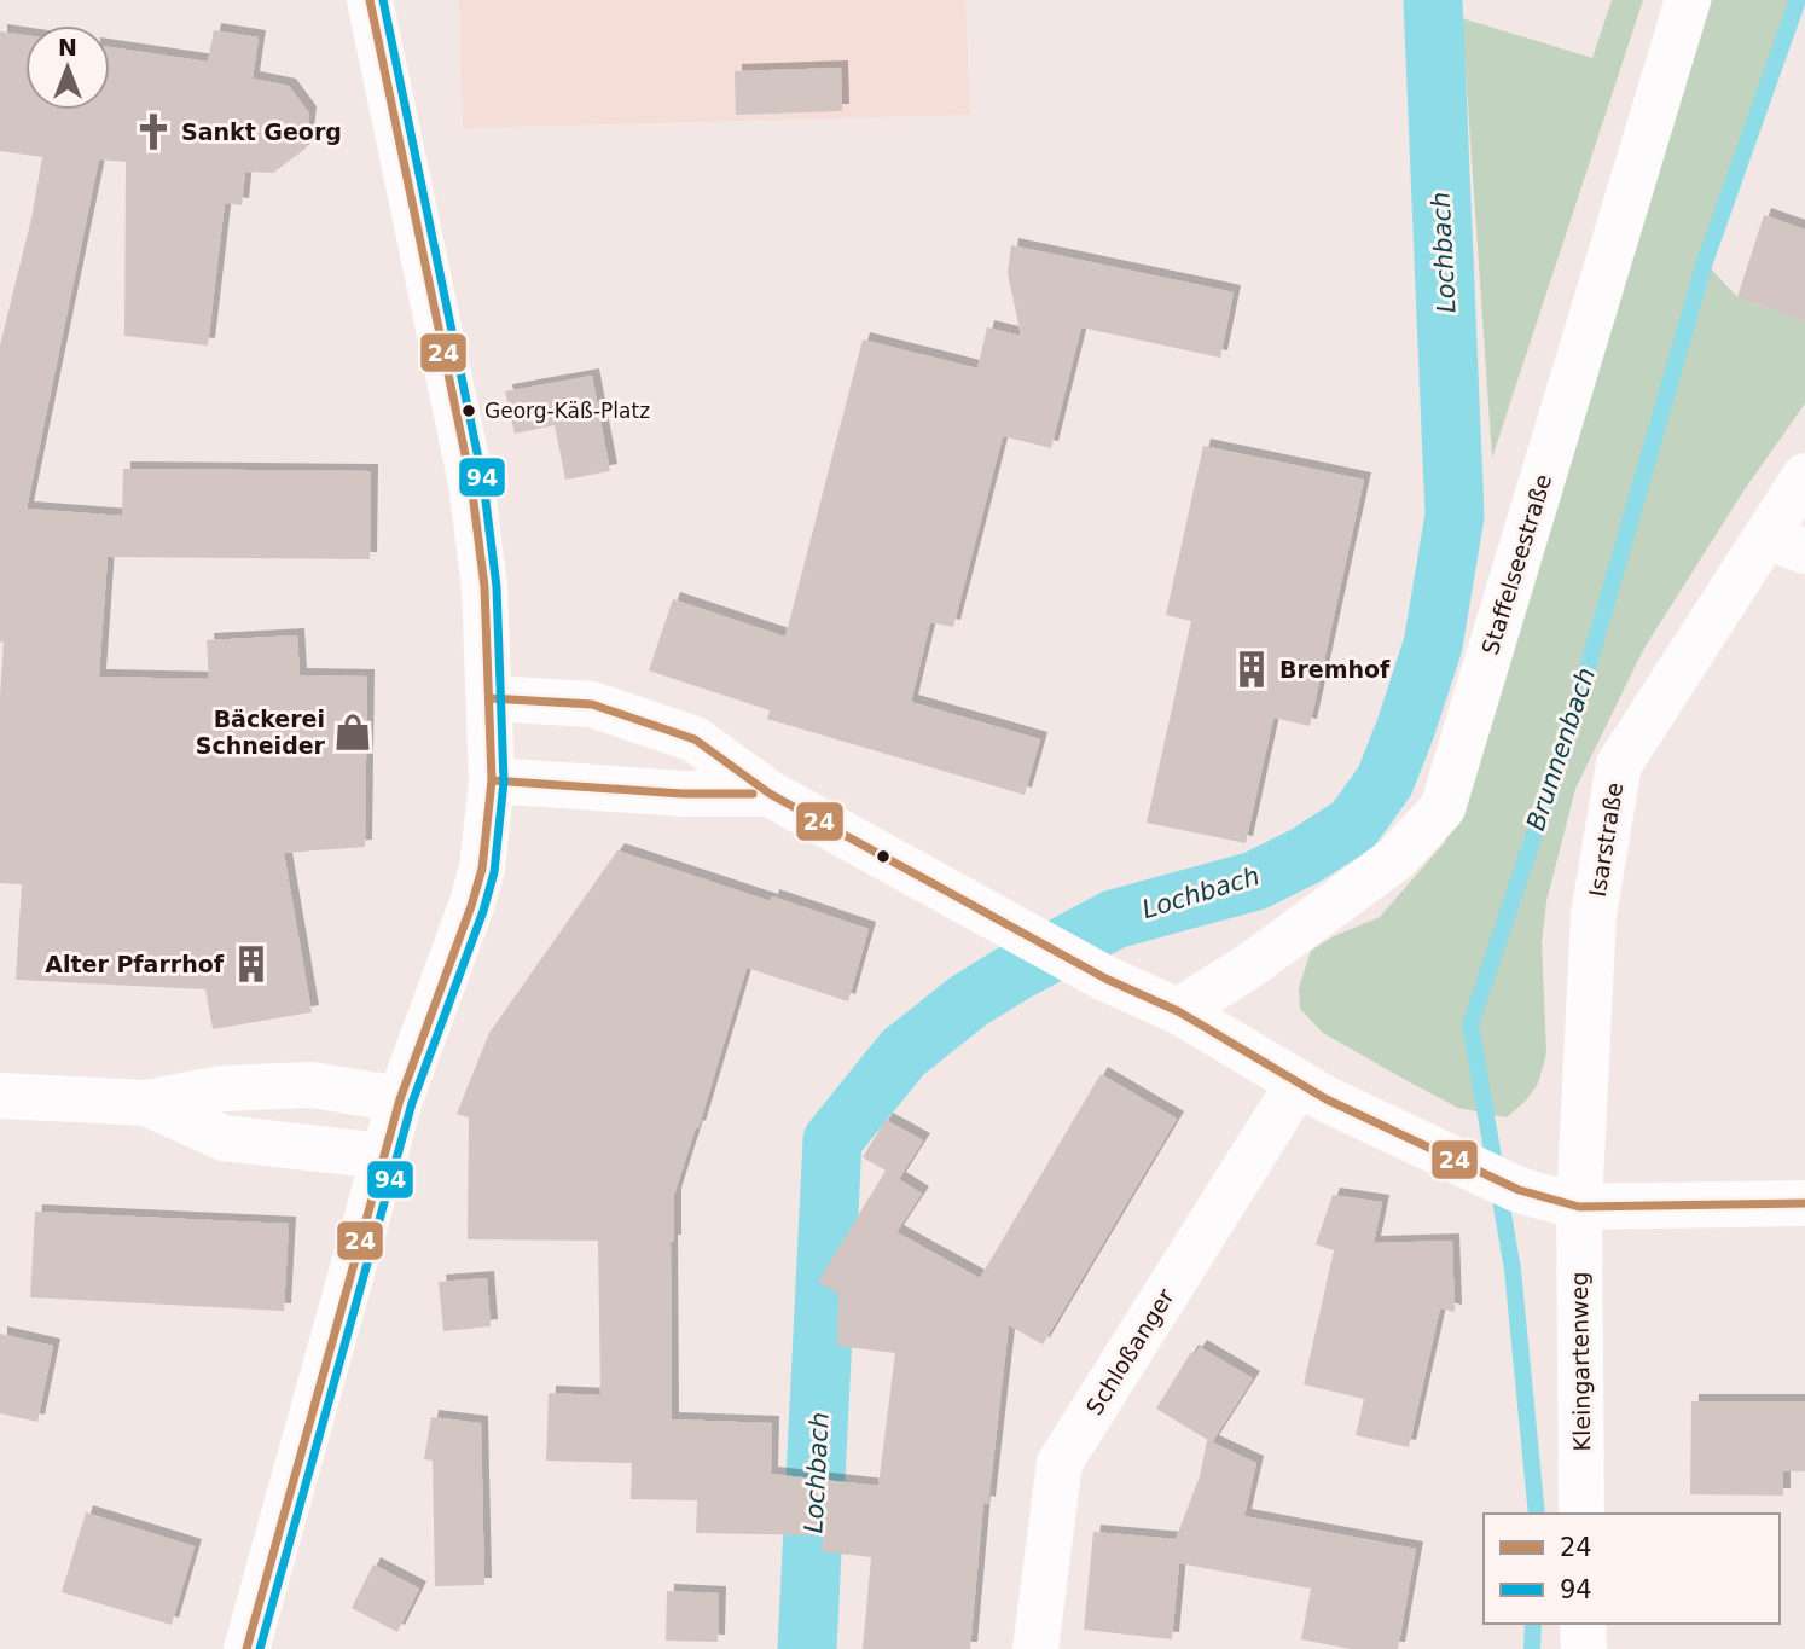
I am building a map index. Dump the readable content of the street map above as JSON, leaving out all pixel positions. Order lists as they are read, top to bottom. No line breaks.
{"streets":{"street":["Staffelseestraße","Isarstraße","Schloßanger","Kleingartenweg"]},"crossings":[["Isarstraße","Kleingartenweg"]],"water":["Lochbach","Brunnenbach"],"places":{"church":["Sankt Georg"],"other":["Georg-Käß-Platz"],"building":["Bremhof","Alter Pfarrhof"],"shop":["Bäckerei Schneider"]},"lines":["transit line 24","transit line 94"],"legend":["24","94"],"north":"top"}
